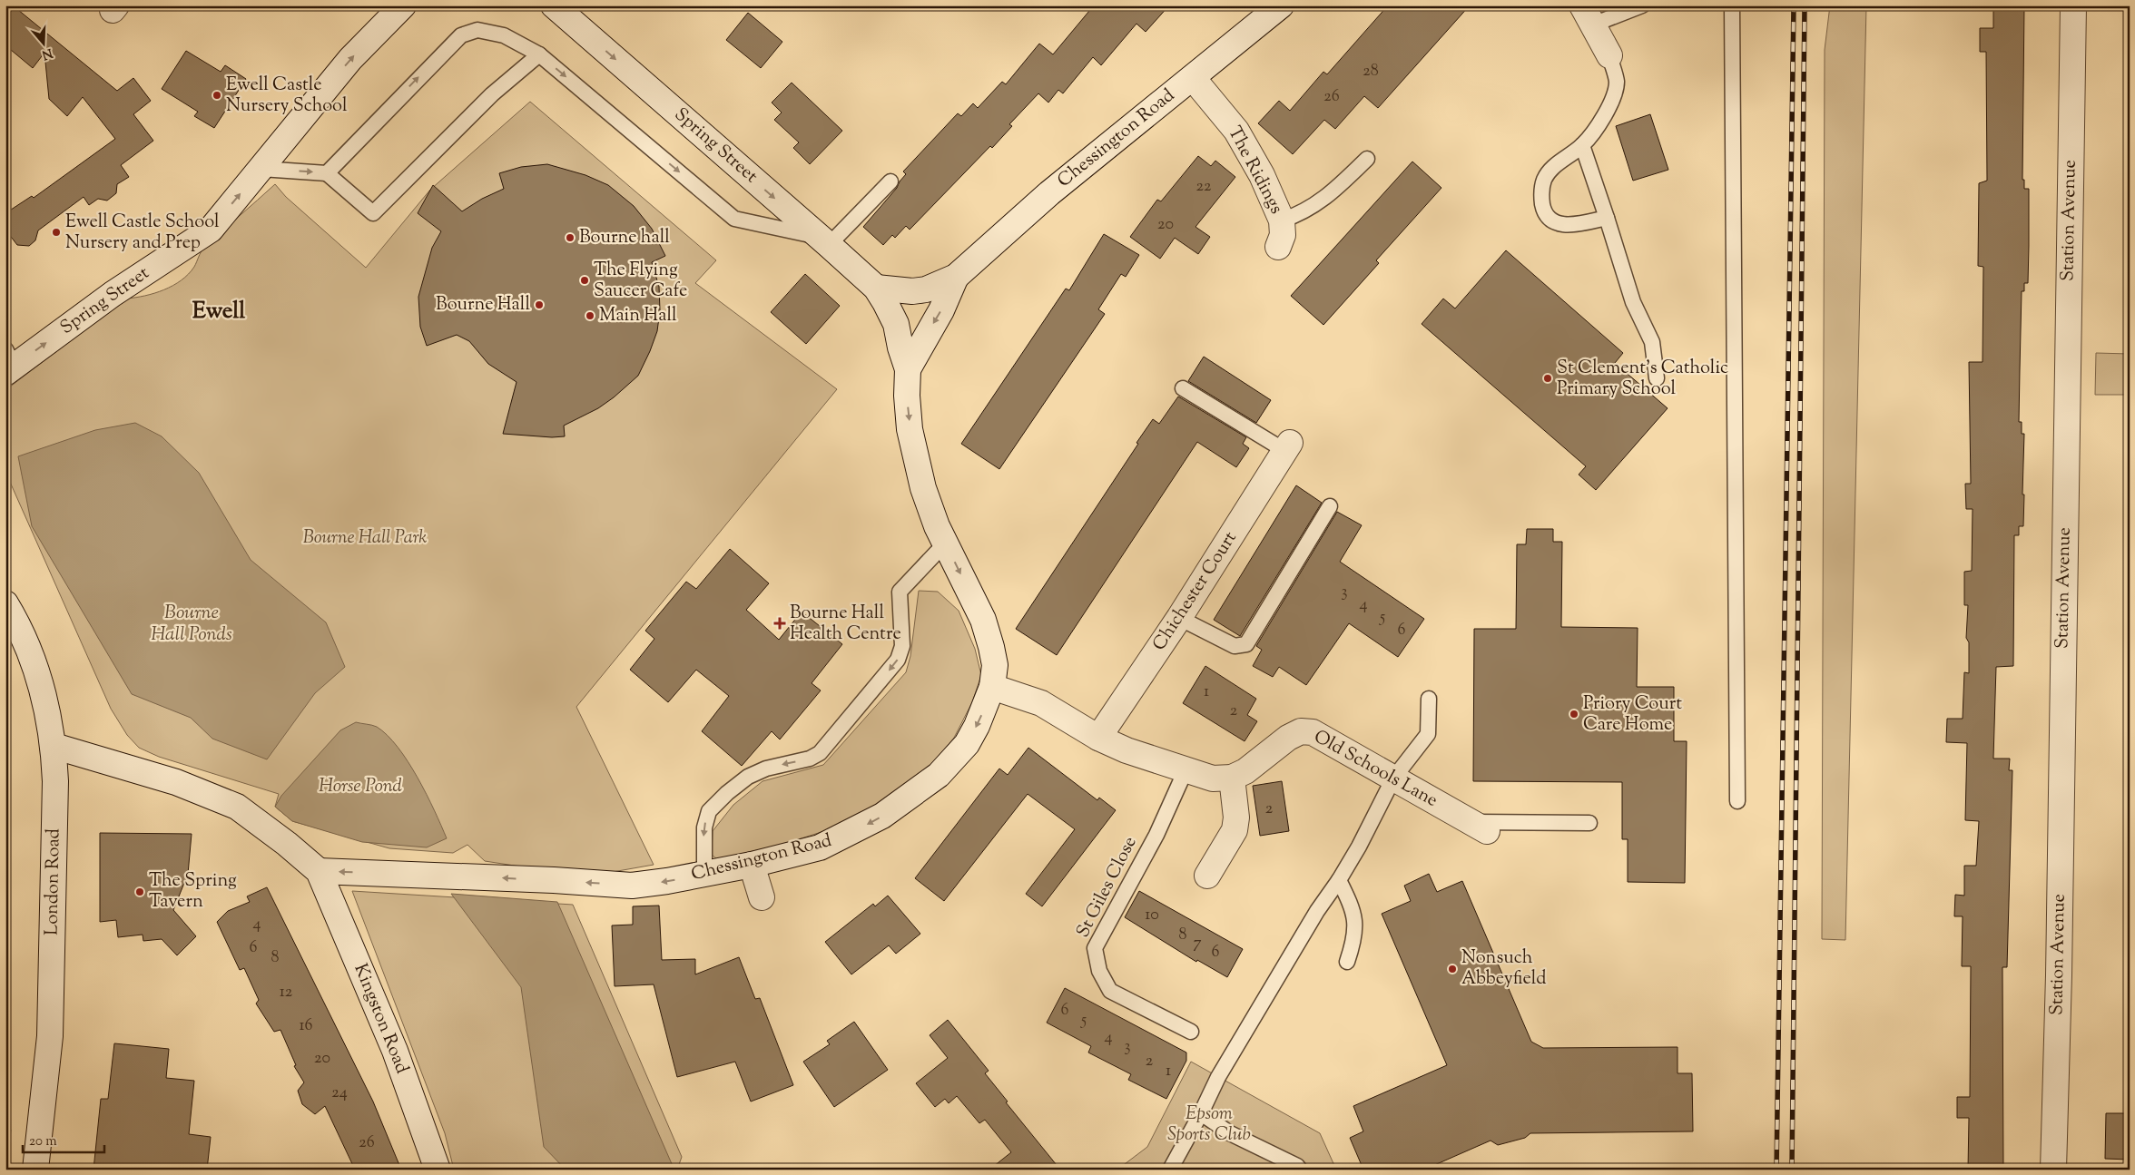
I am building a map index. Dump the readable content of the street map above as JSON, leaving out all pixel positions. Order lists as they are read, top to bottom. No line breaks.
{"streets":{"main road":["Chessington Road","Spring Street","The Ridings","Station Avenue","Chichester Court","Old Schools Lane","London Road","Kingston Road"],"lane":["St Giles Close"]},"crossings":[["Chessington Road","Spring Street"],["Chessington Road","The Ridings"],["Chessington Road","Kingston Road"]],"districts":["Ewell"],"water":["Bourne Hall Ponds","Horse Pond"],"parks":["Bourne Hall Park","Epsom Sports Club"],"places":{"other":["Ewell Castle Nursery School","Ewell Castle School Nursery and Prep","Bourne hall","The Flying Saucer Cafe","Bourne Hall","Main Hall","St Clement's Catholic Primary School","Priory Court Care Home","The Spring Tavern","Nonsuch Abbeyfield"],"health":["Bourne Hall Health Centre"]},"house_numbers":["28","26","22","20","3","4","5","6","1","2","2","10","4","8","7","6","6","8","12","6","5","16","4","3","20","2","1","24","26"],"scale_bar":"20 m","north":"bottom"}
